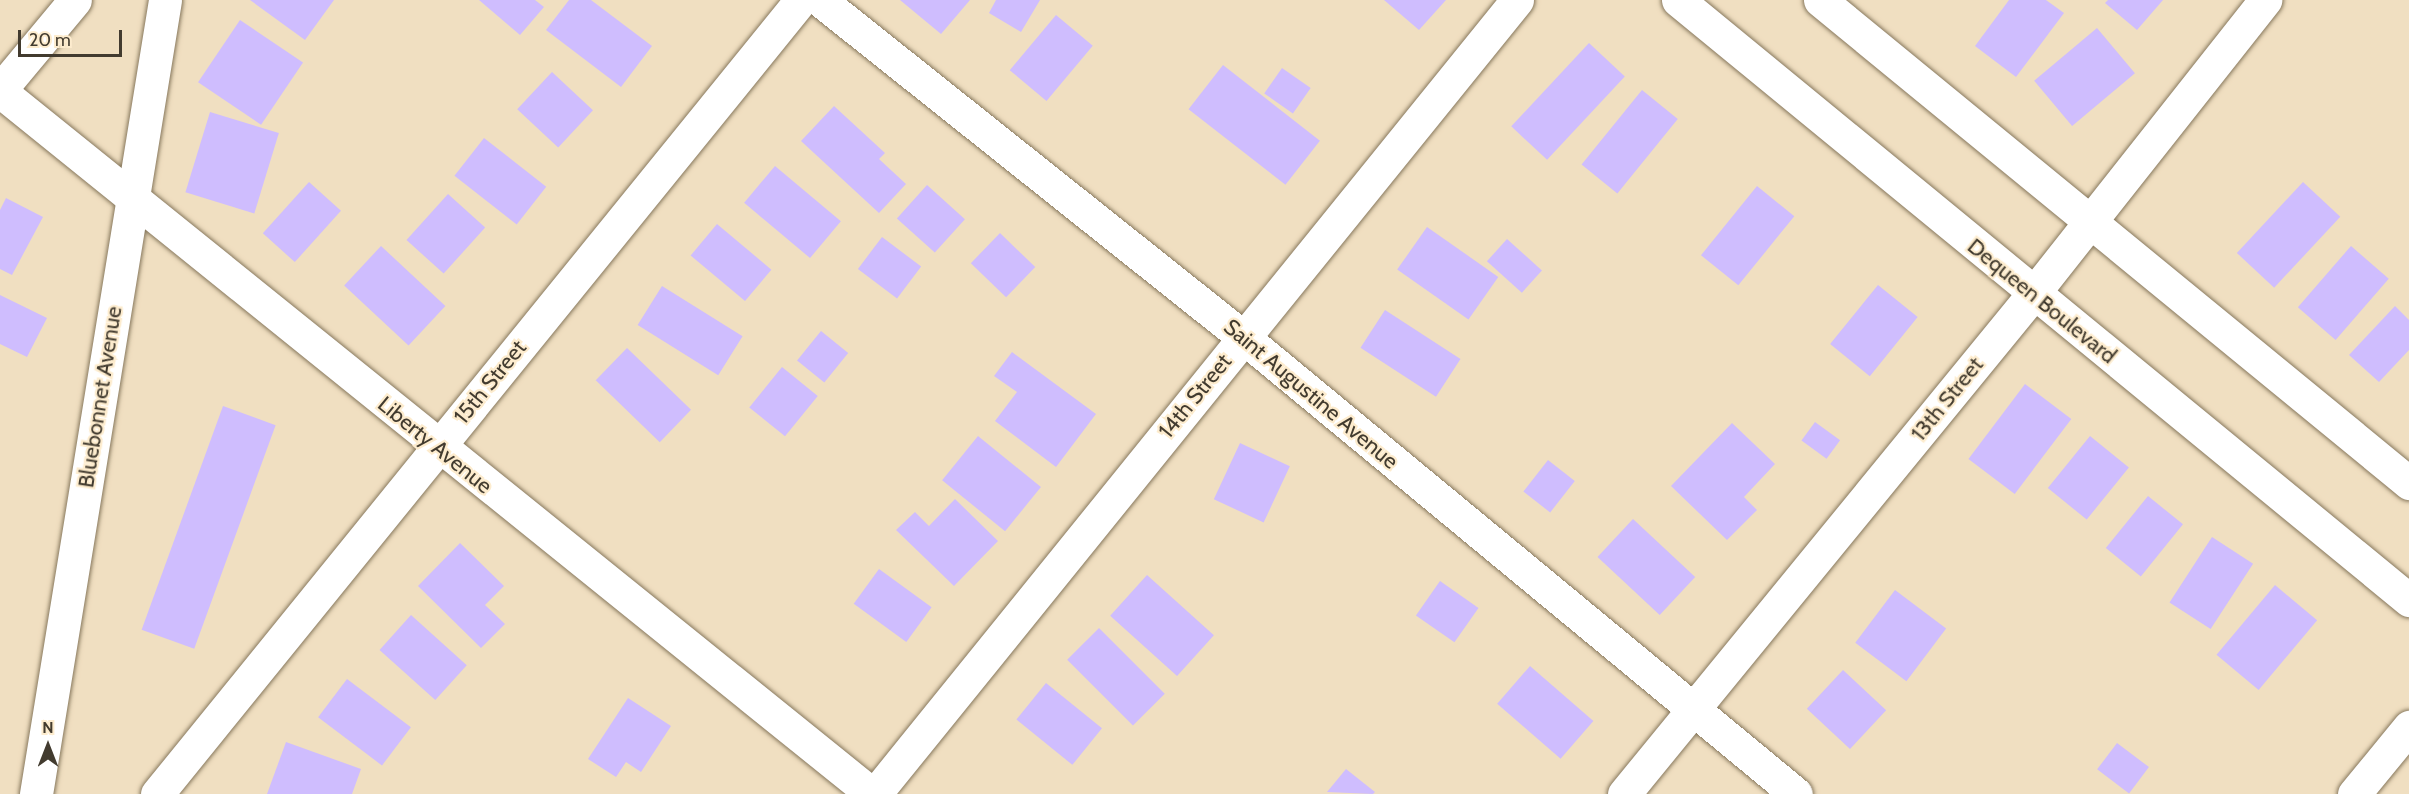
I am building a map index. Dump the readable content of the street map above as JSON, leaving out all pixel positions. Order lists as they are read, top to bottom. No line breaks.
{"streets":{"street":["Dequeen Boulevard","15th Street","Saint Augustine Avenue","14th Street","Bluebonnet Avenue","13th Street","Liberty Avenue"]},"crossings":[["Dequeen Boulevard","13th Street"],["15th Street","Liberty Avenue"],["Saint Augustine Avenue","14th Street"],["Saint Augustine Avenue","13th Street"],["14th Street","Liberty Avenue"],["Bluebonnet Avenue","Liberty Avenue"]],"scale_bar":"20 m","north":"top"}
